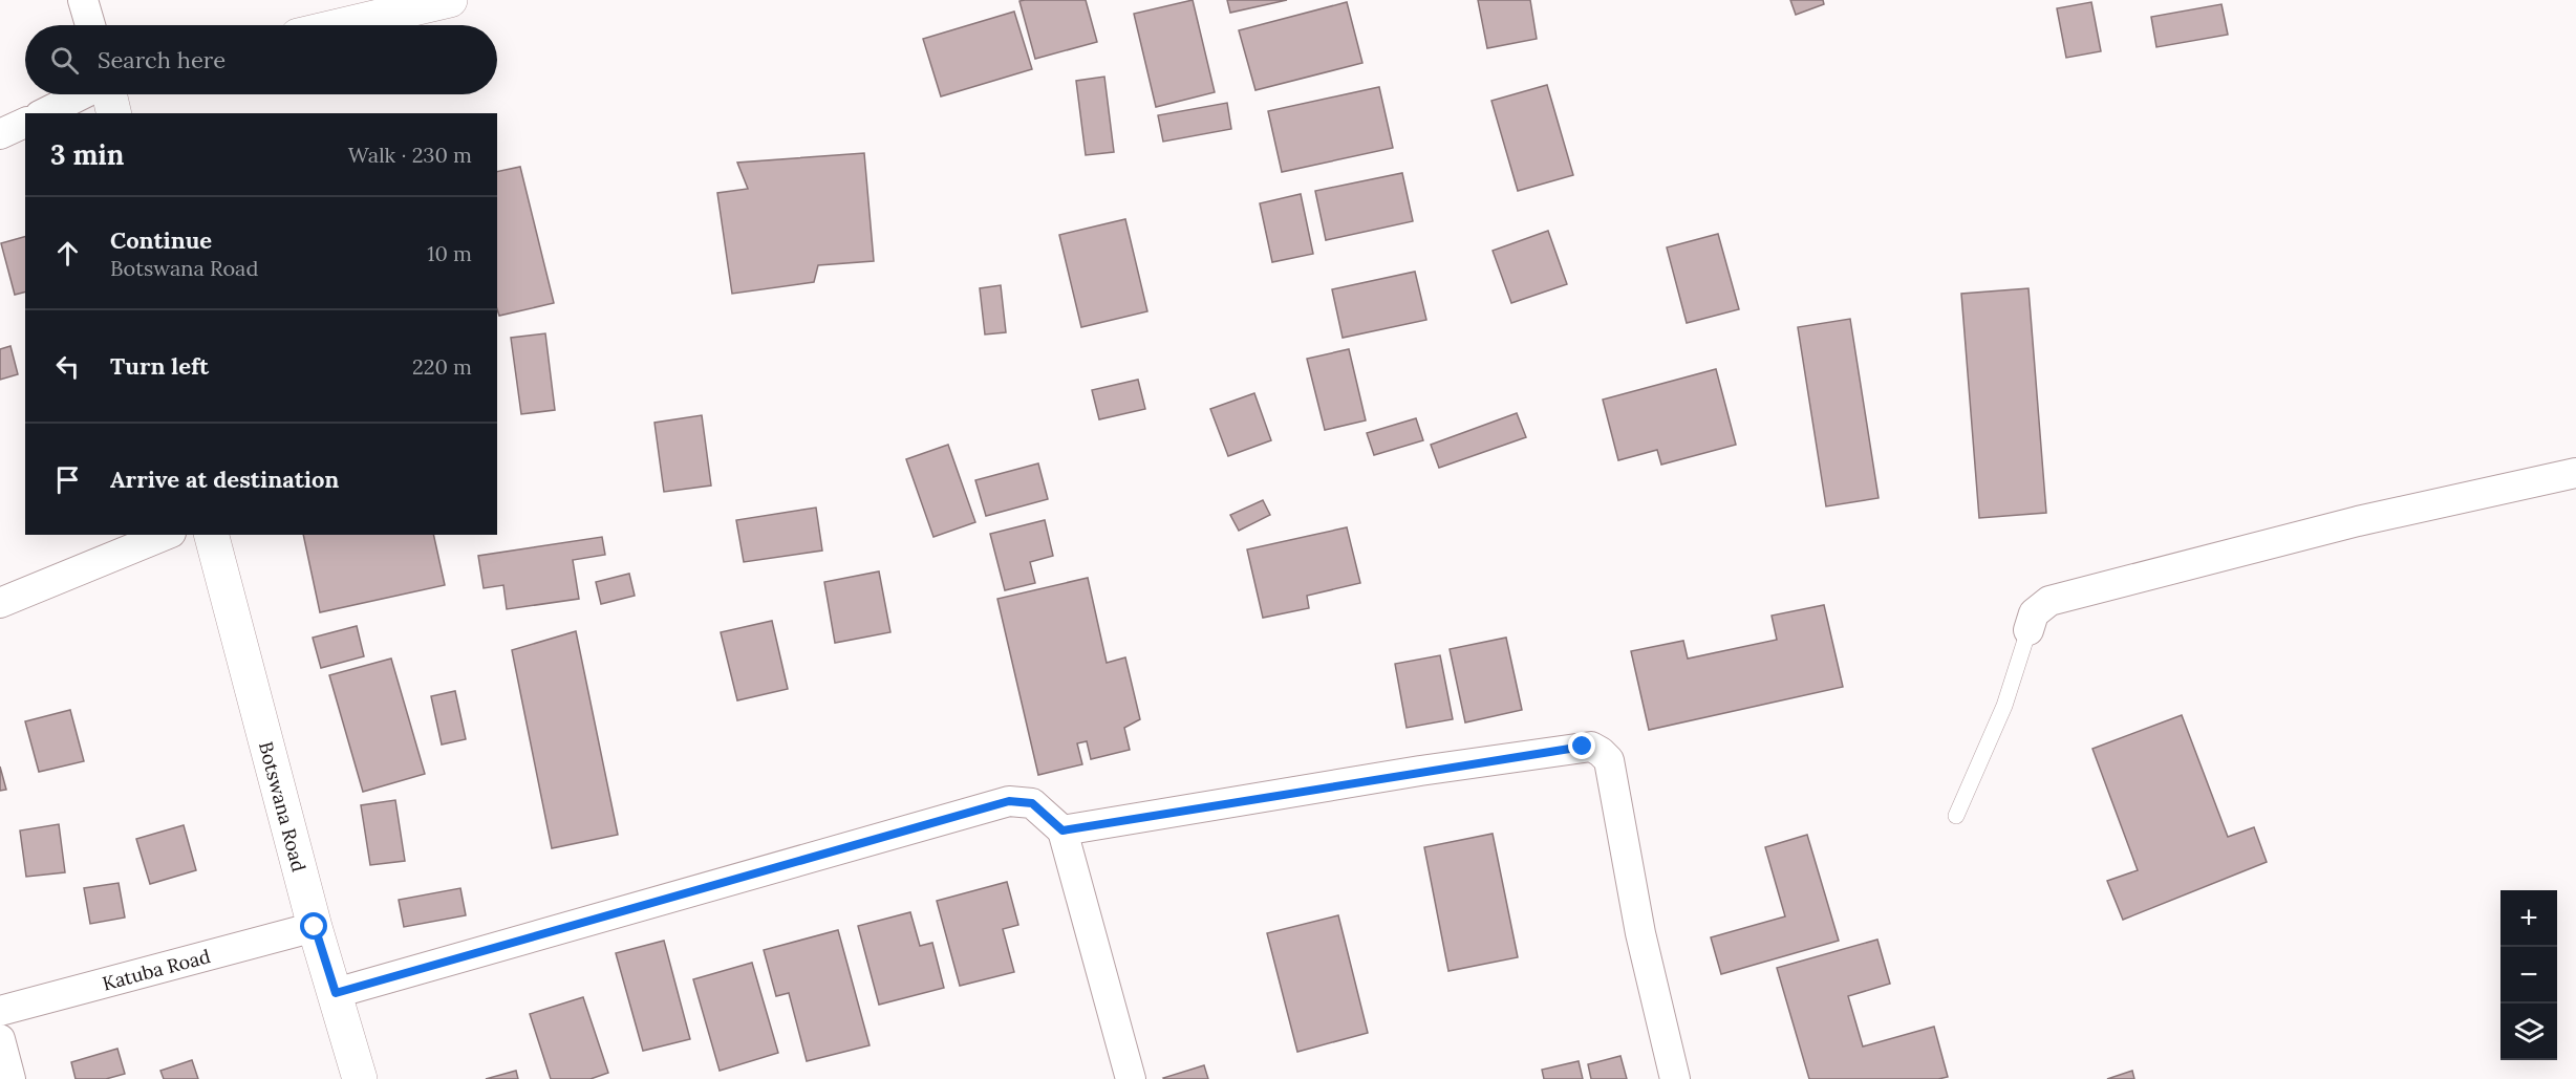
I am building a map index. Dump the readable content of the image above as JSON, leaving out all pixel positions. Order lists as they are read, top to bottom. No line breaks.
{"streets":{"street":["Botswana Road","Katuba Road"]},"crossings":[["Botswana Road","Katuba Road"]],"page":{"search":"Search here","heading":["3 min","Walk · 230 m"],"list":[["Continue","Botswana Road","10 m"],["Turn left","220 m"],"Arrive at destination"],"map_buttons":["+","−"]}}
